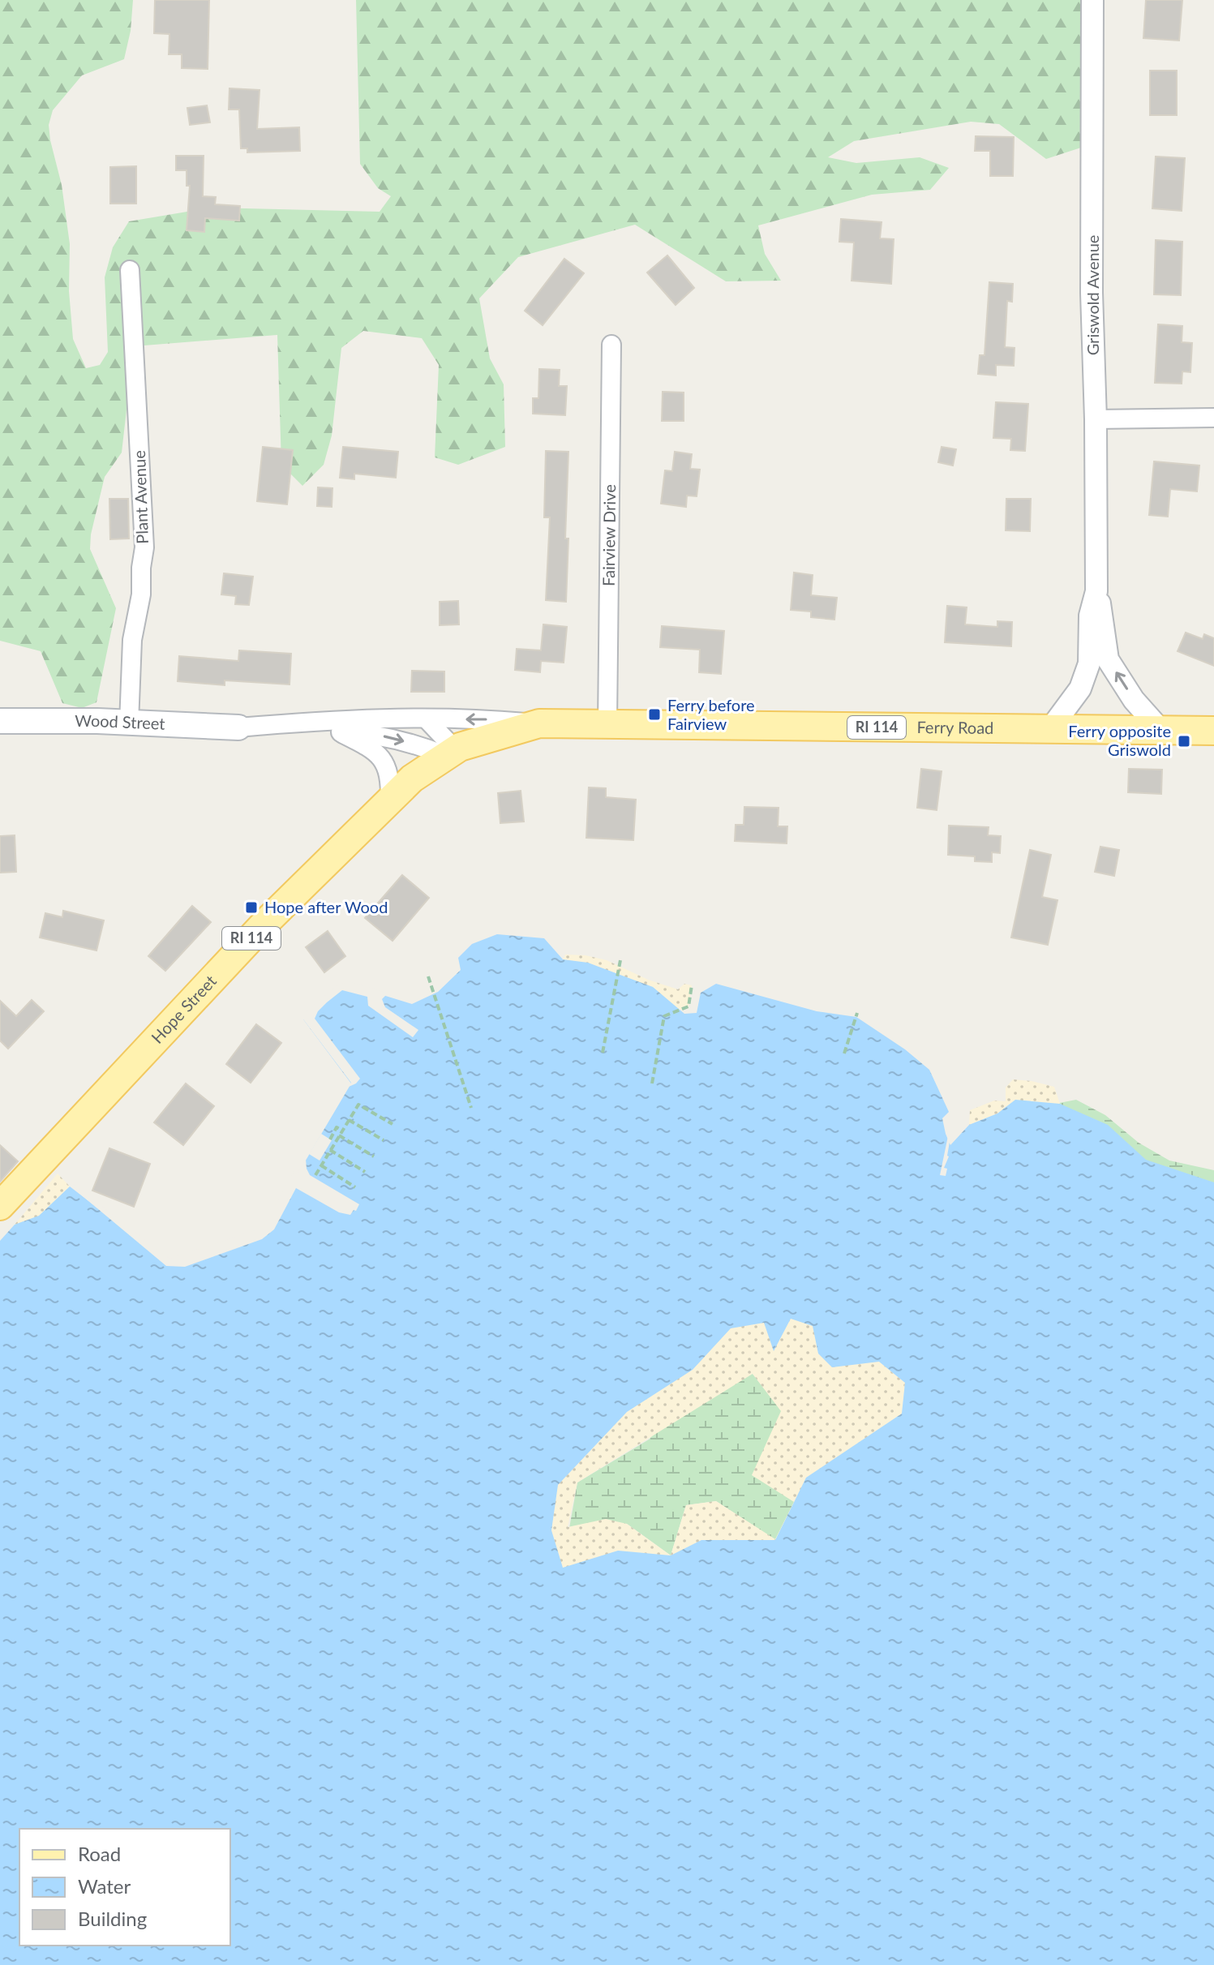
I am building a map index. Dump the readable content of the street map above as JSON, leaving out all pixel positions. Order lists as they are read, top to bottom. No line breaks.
{"streets":{"main road":["Wood Street","RI 114","Ferry Road","Hope Street"],"street":["Griswold Avenue","Plant Avenue","Fairview Drive"]},"crossings":[["Plant Avenue","Wood Street"],["Fairview Drive","Ferry Road"],["Wood Street","Ferry Road"],["Wood Street","Hope Street"],["Ferry Road","Hope Street"]],"places":{"transit":["Ferry before Fairview","Ferry opposite Griswold","Hope after Wood"]},"legend":["Road","Water","Building"]}
